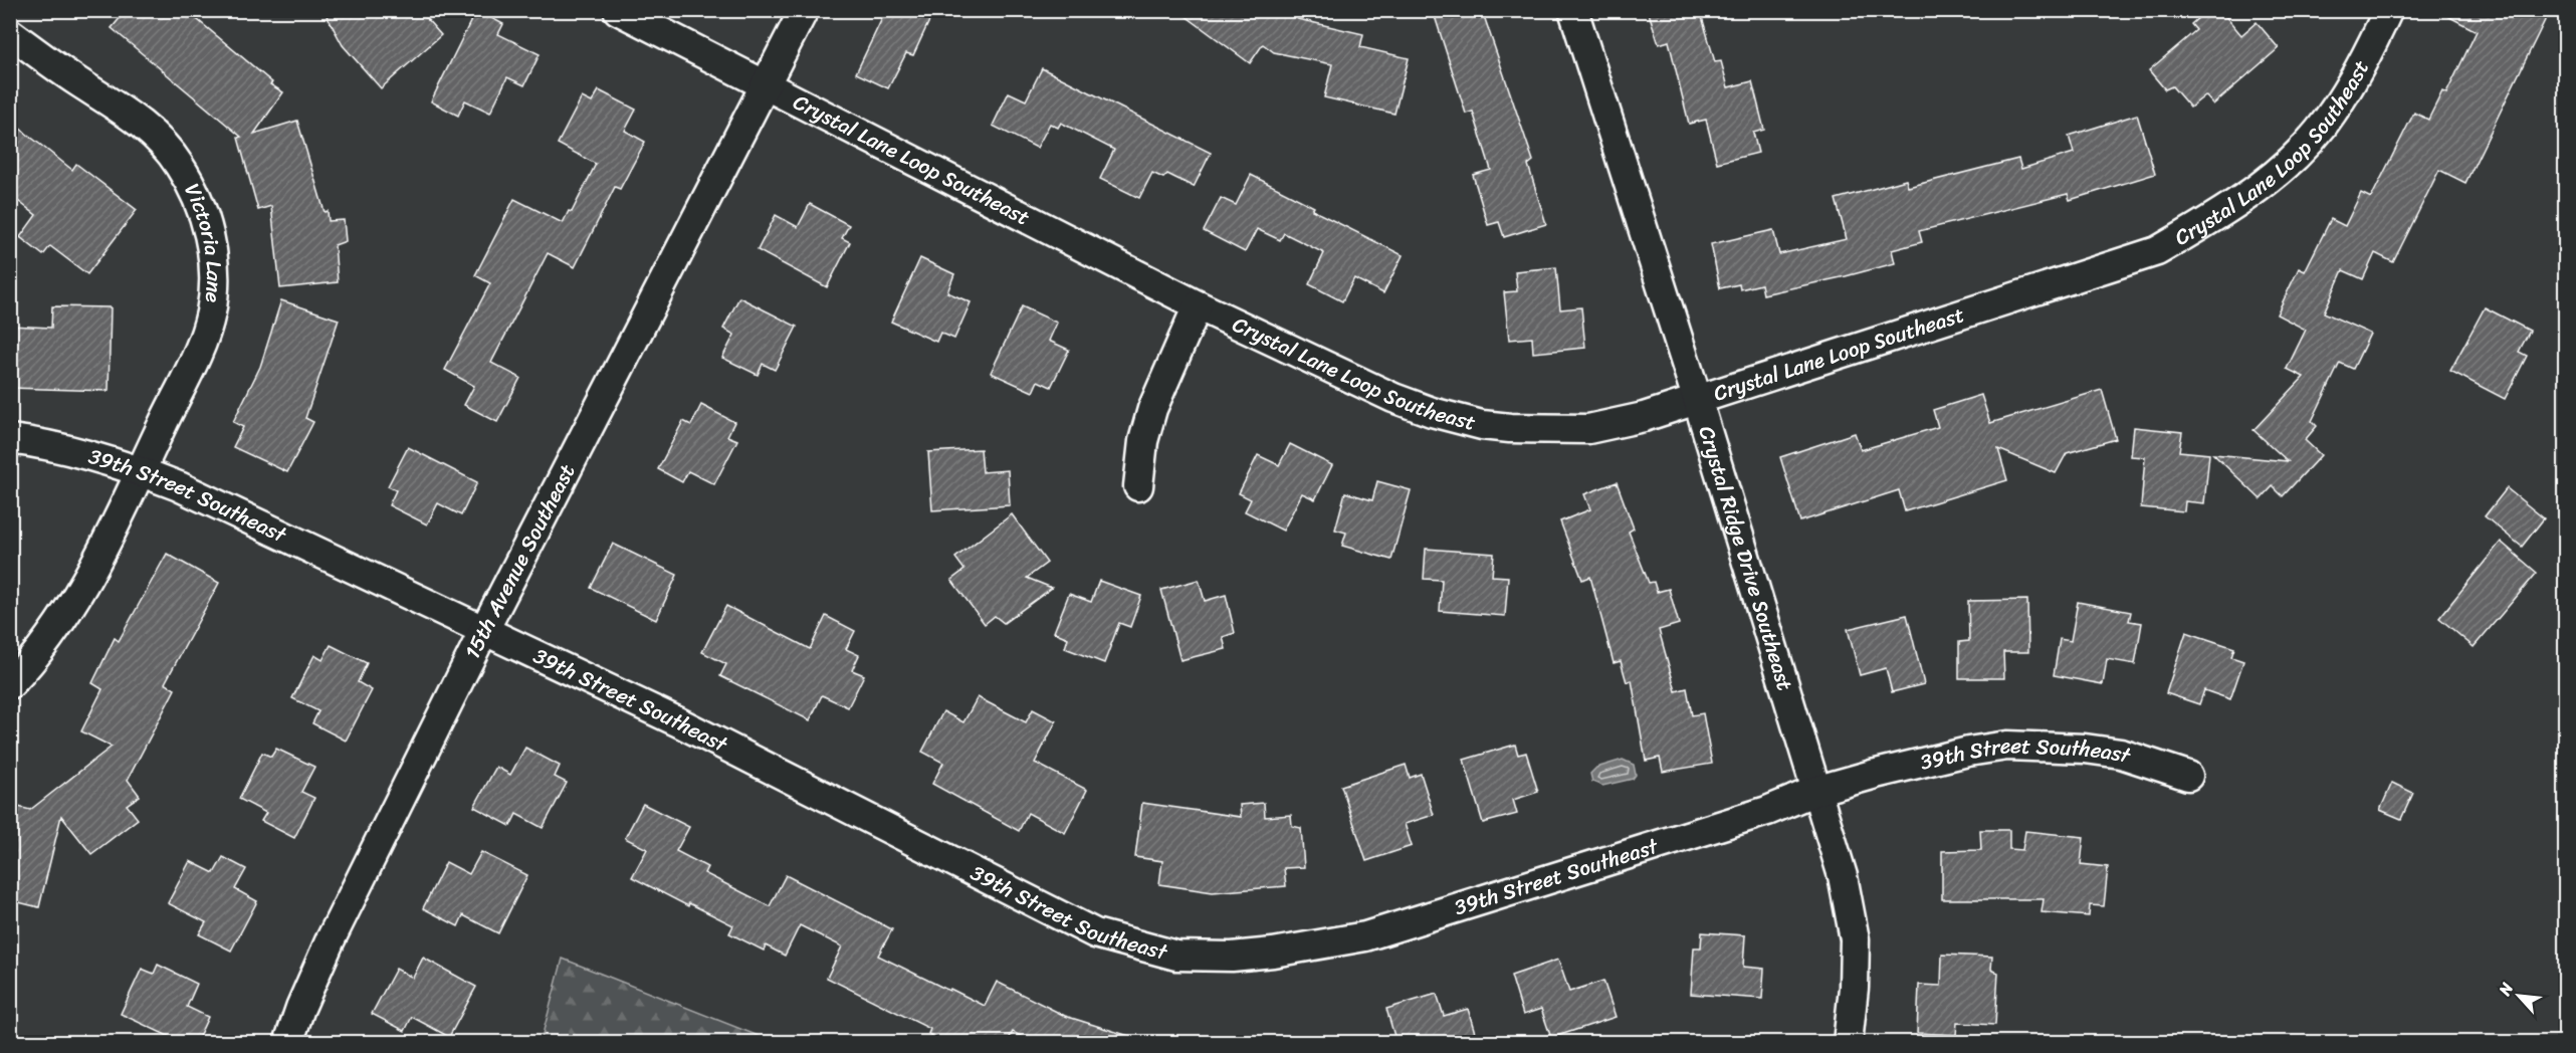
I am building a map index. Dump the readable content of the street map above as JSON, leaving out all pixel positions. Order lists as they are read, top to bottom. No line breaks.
{"streets":{"street":["Crystal Lane Loop Southeast","Victoria Lane","39th Street Southeast","Crystal Ridge Drive Southeast","15th Avenue Southeast"]},"crossings":[["Crystal Lane Loop Southeast","Crystal Ridge Drive Southeast"],["Crystal Lane Loop Southeast","15th Avenue Southeast"],["Victoria Lane","39th Street Southeast"],["39th Street Southeast","Crystal Ridge Drive Southeast"],["39th Street Southeast","15th Avenue Southeast"]],"north":"top left"}
